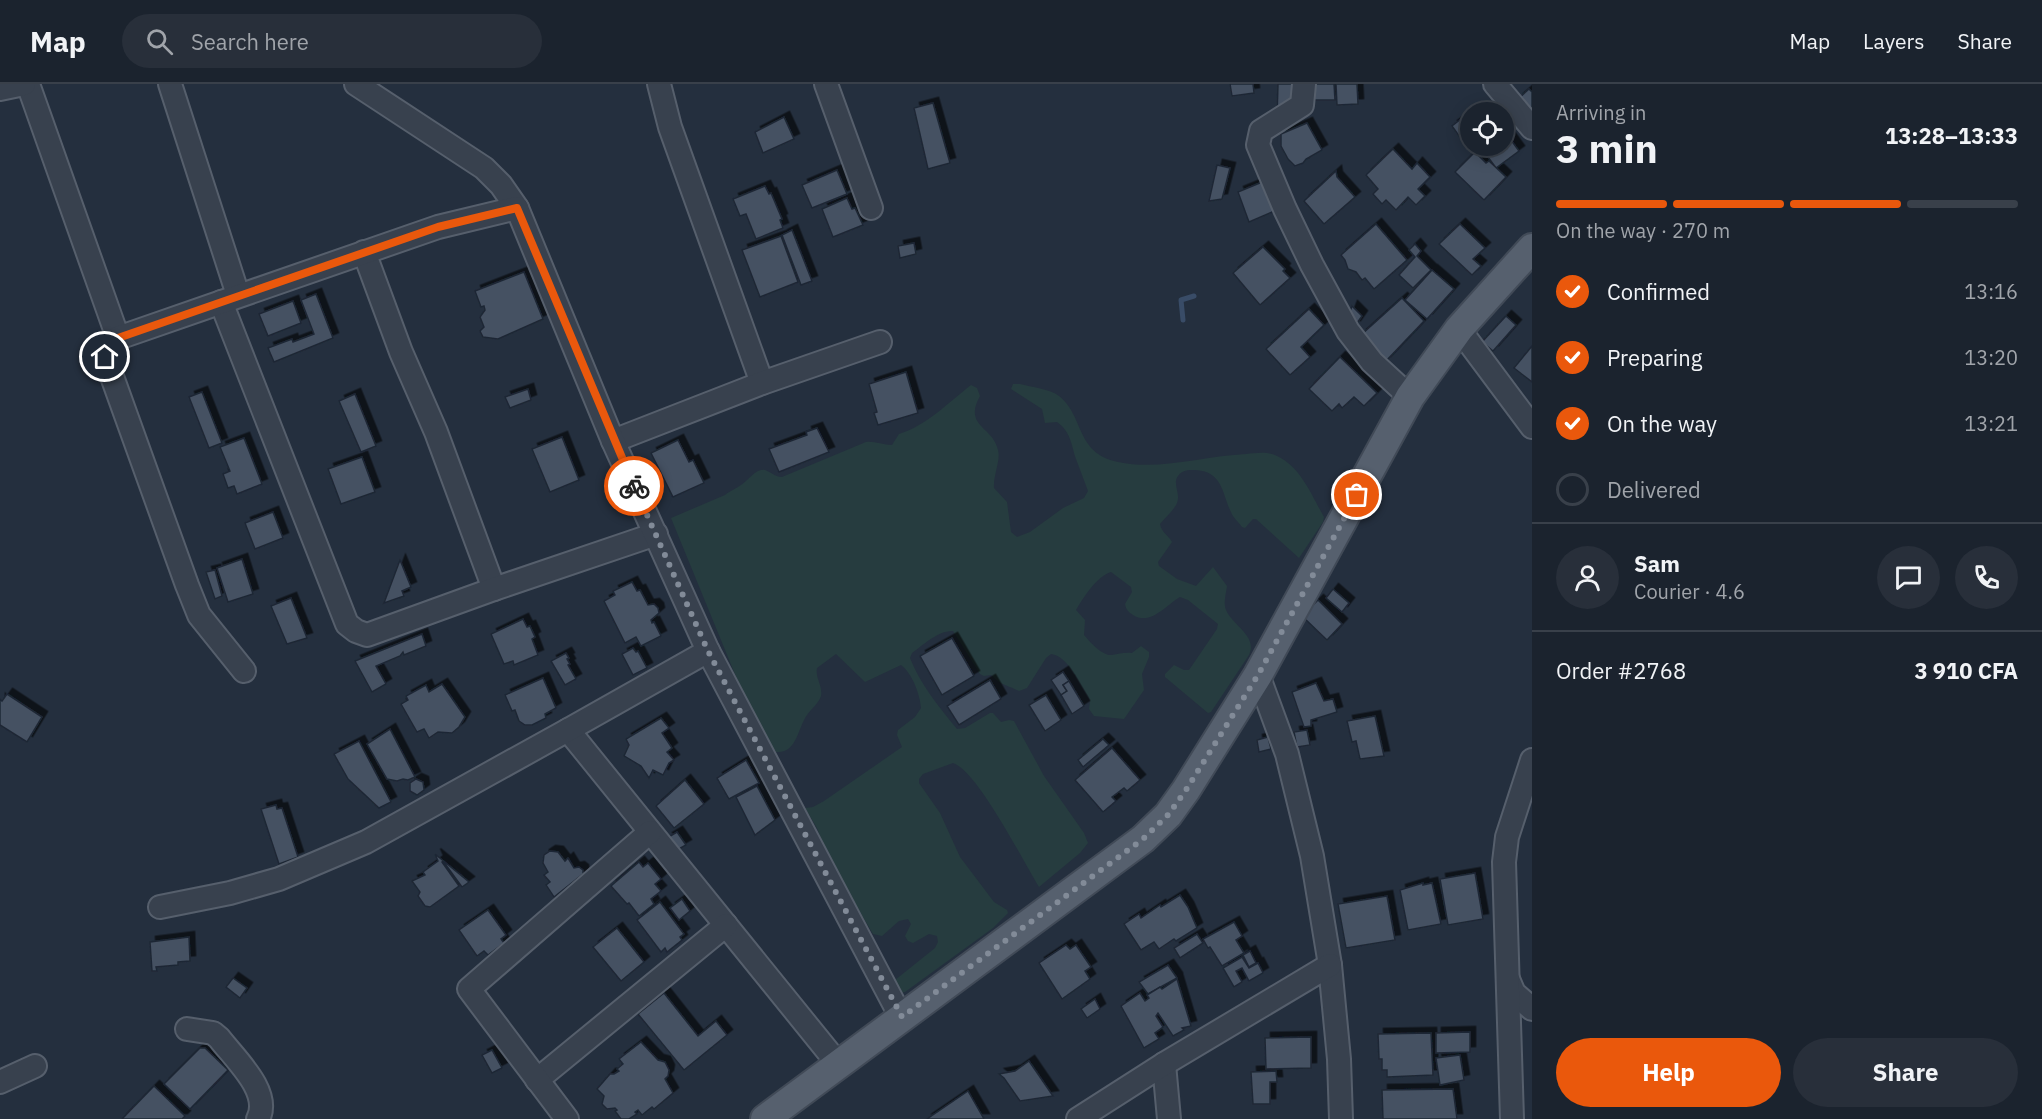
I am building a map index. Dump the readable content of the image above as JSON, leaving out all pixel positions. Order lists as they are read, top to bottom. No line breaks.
{"page":{"header":"Map","search":"Search here","nav":["Map","Layers","Share"],"heading":["3 min","Arriving in","13:28–13:33"],"panel":["Sam","Courier · 4.6","Order #2768","3 910 CFA"],"bar":"On the way · 270 m","list":[["Confirmed","13:16"],["Preparing","13:20"],["On the way","13:21"],"Delivered"],"buttons":["Help","Share"]}}
